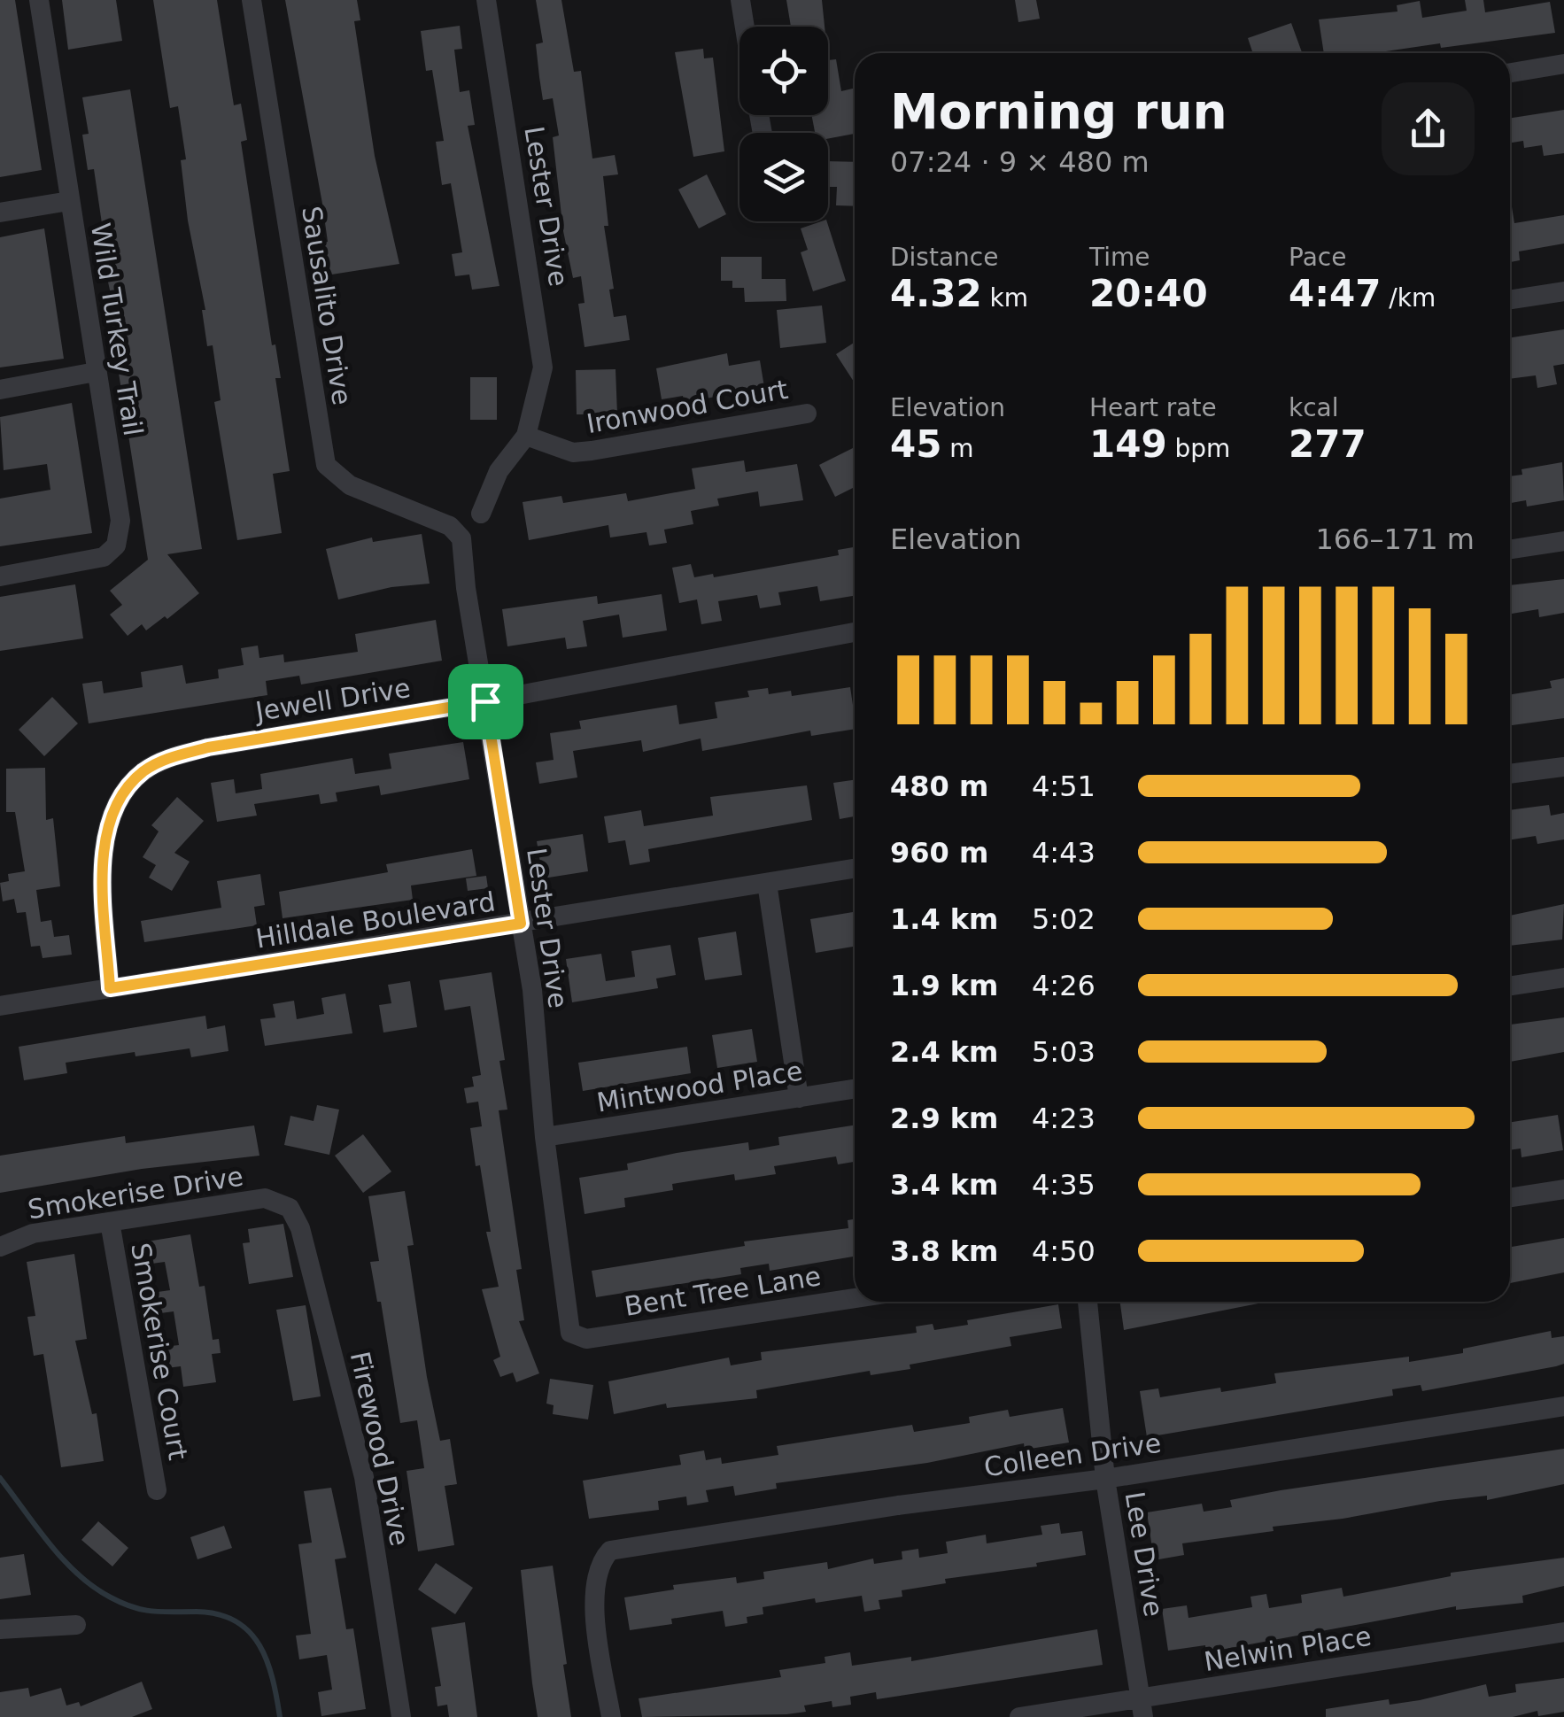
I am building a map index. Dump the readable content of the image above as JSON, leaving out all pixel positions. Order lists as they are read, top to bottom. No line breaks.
{"streets":{"street":["Lester Drive","Sausalito Drive","Wild Turkey Trail","Ironwood Court","Jewell Drive","Hilldale Boulevard","Mintwood Place","Smokerise Drive","Bent Tree Lane","Smokerise Court","Firewood Drive","Colleen Drive","Lee Drive","Nelwin Place"]},"crossings":[["Lester Drive","Sausalito Drive"],["Lester Drive","Ironwood Court"],["Lester Drive","Jewell Drive"],["Lester Drive","Hilldale Boulevard"],["Lester Drive","Mintwood Place"],["Lester Drive","Bent Tree Lane"],["Jewell Drive","Hilldale Boulevard"],["Smokerise Drive","Smokerise Court"],["Smokerise Drive","Firewood Drive"],["Colleen Drive","Lee Drive"],["Lee Drive","Nelwin Place"]],"page":{"heading":["Morning run","07:24 · 9 × 480 m"],"stats":[["Distance","4.32 km"],["Time","20:40"],["Pace","4:47 /km"],["Elevation","45 m"],["Heart rate","149 bpm"],["kcal","277"]],"chart":["Elevation","166–171 m"],"list":[{"name":"480 m","note":"4:51"},{"name":"960 m","note":"4:43"},{"name":"1.4 km","note":"5:02"},{"name":"1.9 km","note":"4:26"},{"name":"2.4 km","note":"5:03"},{"name":"2.9 km","note":"4:23"},{"name":"3.4 km","note":"4:35"},{"name":"3.8 km","note":"4:50"}]}}
